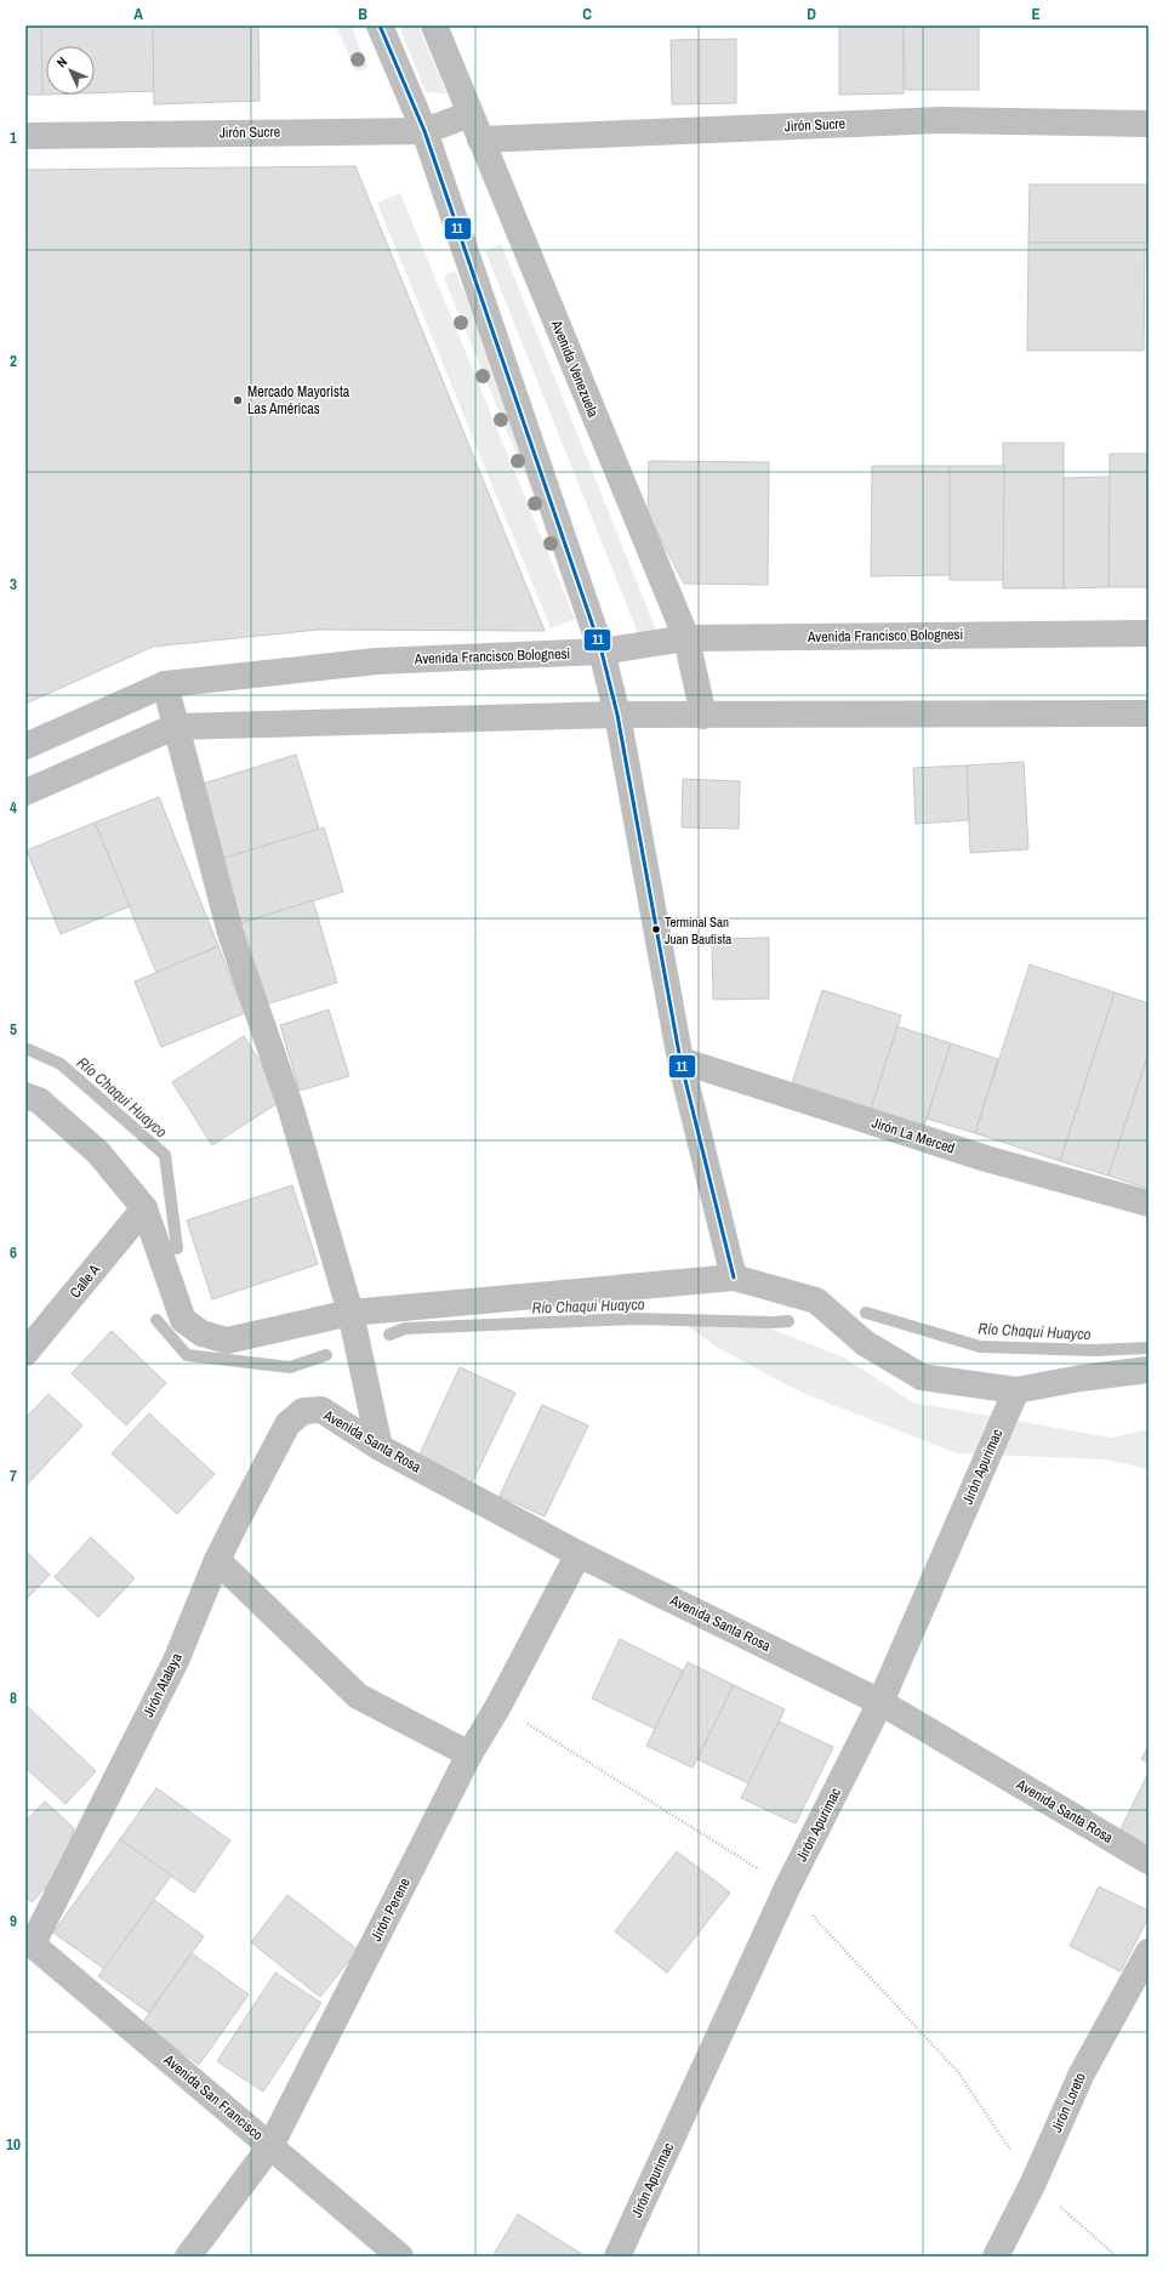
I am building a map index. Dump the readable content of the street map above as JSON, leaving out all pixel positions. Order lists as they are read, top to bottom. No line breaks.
{"streets":{"street":["Jirón Sucre","Avenida Venezuela","Avenida Francisco Bolognesi","Jirón La Merced","Calle A","Avenida Santa Rosa","Jirón Apurimac","Jirón Atalaya","Jirón Perene","Avenida San Francisco","Jirón Loreto"]},"crossings":[["Jirón Sucre","Avenida Venezuela"],["Avenida Venezuela","Avenida Francisco Bolognesi"],["Avenida Santa Rosa","Jirón Apurimac"],["Avenida Santa Rosa","Jirón Atalaya"],["Avenida Santa Rosa","Jirón Perene"],["Jirón Atalaya","Avenida San Francisco"],["Jirón Perene","Avenida San Francisco"]],"water":["Río Chaqui Huayco"],"places":["Mercado Mayorista Las Américas","Terminal San Juan Bautista"],"lines":["transit line 11"],"north":"top left","grid":{"columns":["A","B","C","D","E"],"rows":["1","2","3","4","5","6","7","8","9","10"]}}
